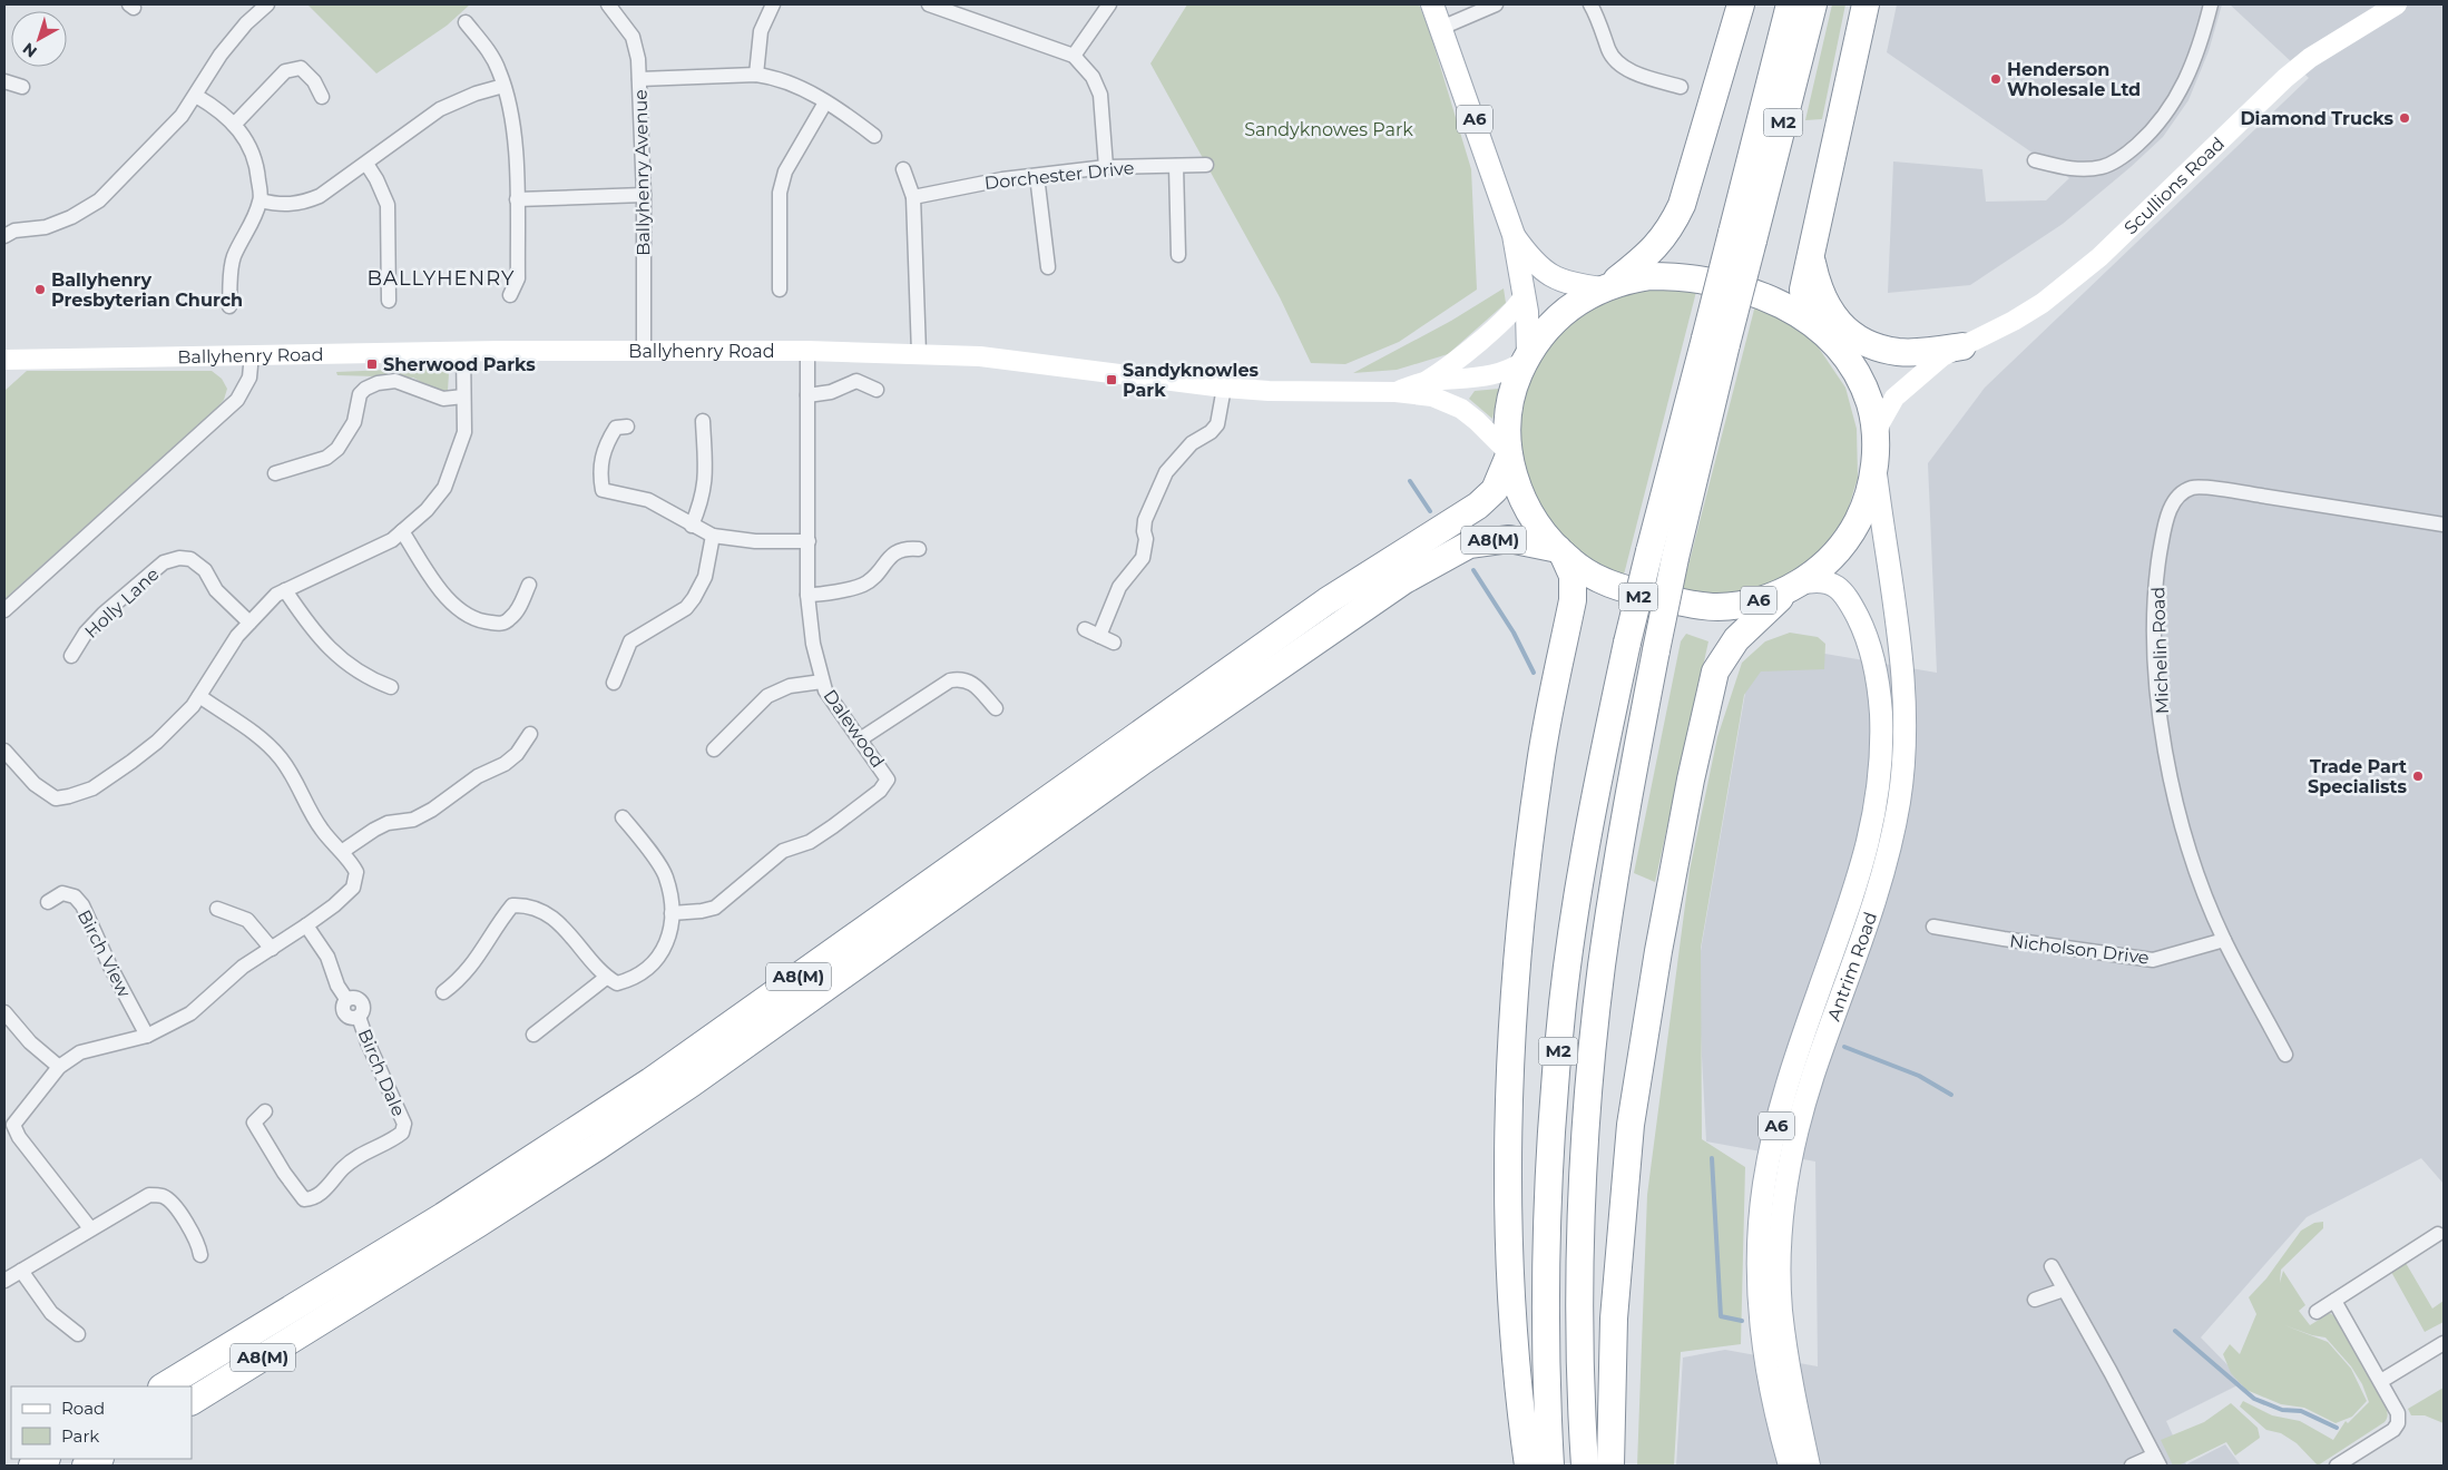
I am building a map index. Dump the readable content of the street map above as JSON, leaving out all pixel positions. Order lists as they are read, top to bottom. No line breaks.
{"streets":{"highway":["A6","M2","A8(M)"],"main road":["Scullions Road","Ballyhenry Road","Antrim Road"],"street":["Ballyhenry Avenue","Dorchester Drive","Holly Lane","Michelin Road","Dalewood","Nicholson Drive","Birch View","Birch Dale"]},"crossings":[["A6","Scullions Road"],["A6","Ballyhenry Road"],["A6","A8(M)"],["A6","Antrim Road"],["Ballyhenry Avenue","Ballyhenry Road"],["Scullions Road","Antrim Road"],["Ballyhenry Road","A8(M)"],["Ballyhenry Road","Dalewood"],["Michelin Road","Nicholson Drive"]],"districts":["BALLYHENRY"],"parks":["Sandyknowes Park"],"places":{"other":["Henderson Wholesale Ltd","Diamond Trucks","Ballyhenry Presbyterian Church","Trade Part Specialists"],"transit":["Sherwood Parks","Sandyknowles Park"]},"legend":["Road","Park"],"north":"bottom left"}
